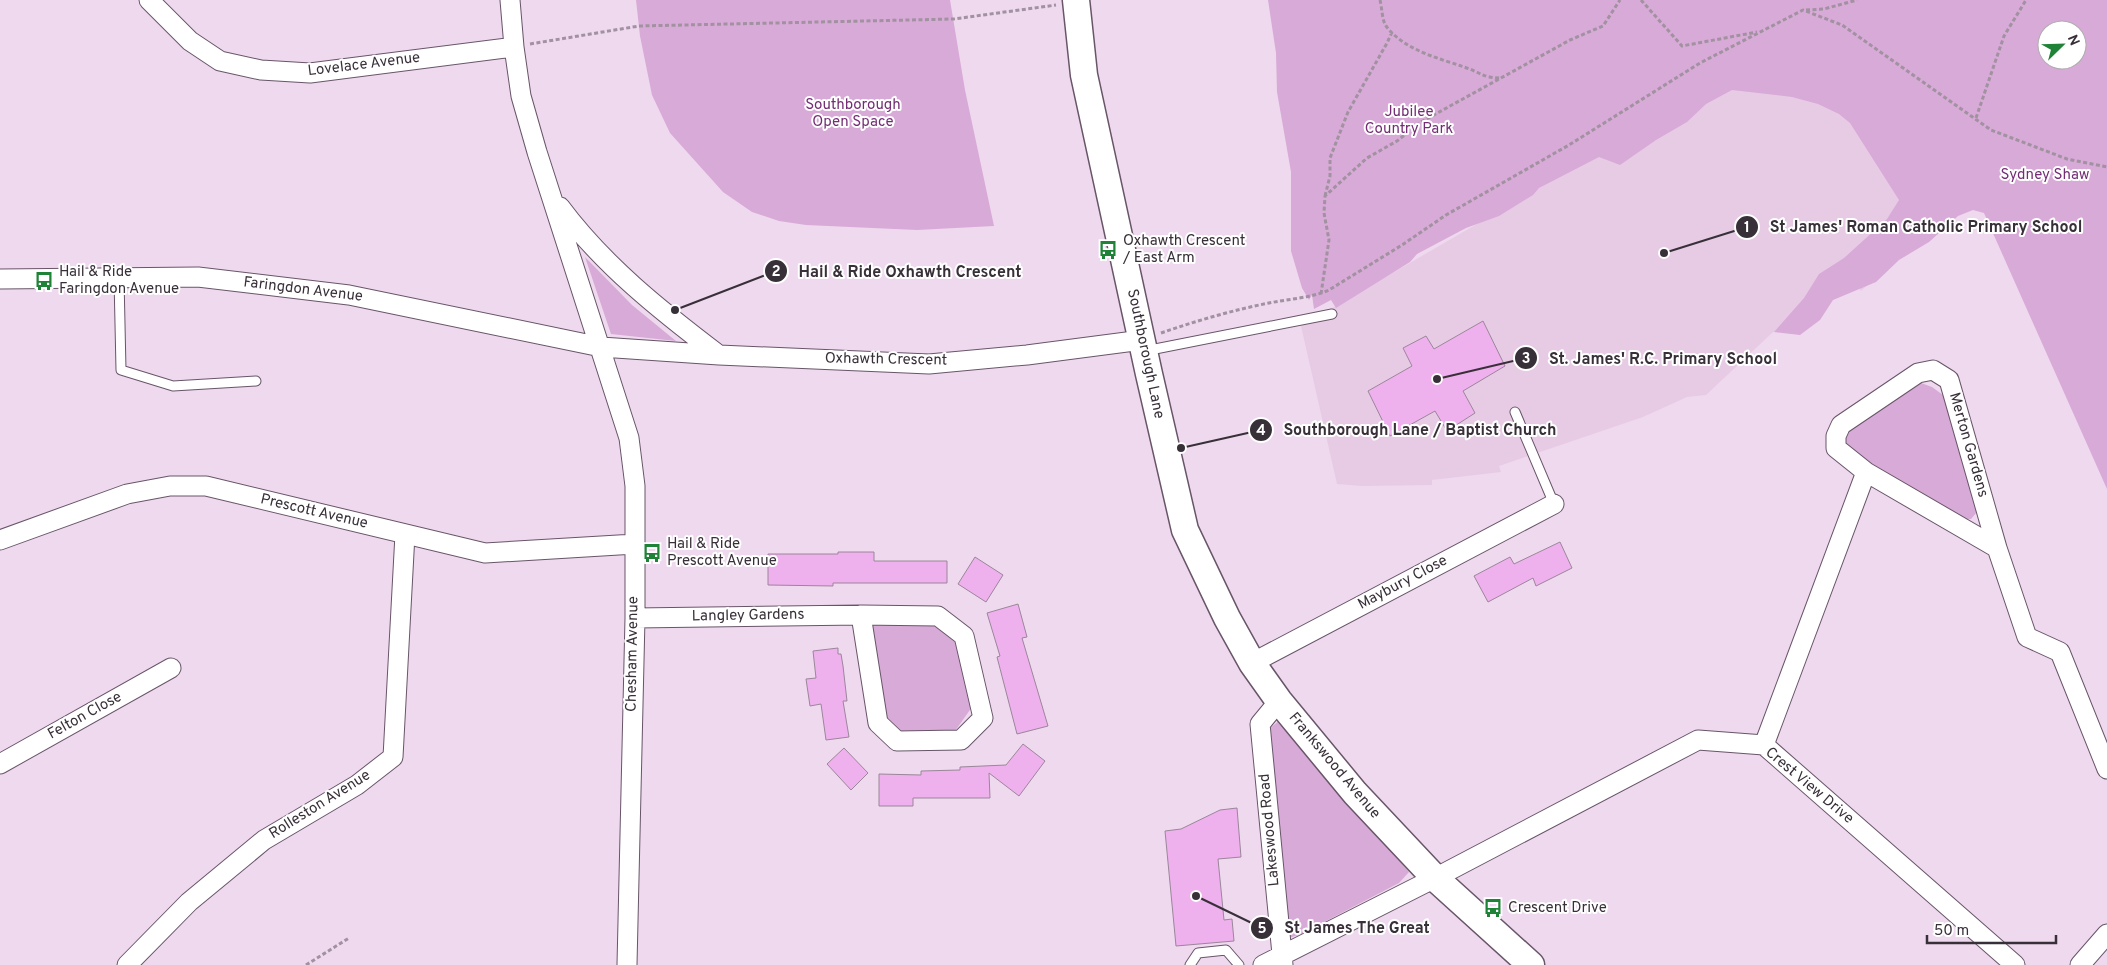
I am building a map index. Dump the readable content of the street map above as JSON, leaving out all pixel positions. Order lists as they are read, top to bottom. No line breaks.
{"streets":{"street":["Lovelace Avenue","Faringdon Avenue","Southborough Lane","Oxhawth Crescent","Merton Gardens","Prescott Avenue","Maybury Close","Langley Gardens","Chesham Avenue","Felton Close","Frankswood Avenue","Crest View Drive","Rolleston Avenue","Lakeswood Road"]},"crossings":[["Faringdon Avenue","Oxhawth Crescent"],["Faringdon Avenue","Chesham Avenue"],["Southborough Lane","Oxhawth Crescent"],["Southborough Lane","Frankswood Avenue"],["Oxhawth Crescent","Chesham Avenue"],["Prescott Avenue","Chesham Avenue"],["Prescott Avenue","Rolleston Avenue"],["Maybury Close","Frankswood Avenue"],["Langley Gardens","Chesham Avenue"],["Frankswood Avenue","Crest View Drive"],["Frankswood Avenue","Lakeswood Road"]],"parks":["Southborough Open Space","Jubilee Country Park","Sydney Shaw"],"places":{"bus stop":["Oxhawth Crescent / East Arm","Hail & Ride Faringdon Avenue","Hail & Ride Prescott Avenue","Crescent Drive"],"other":["St James' Roman Catholic Primary School","Hail & Ride Oxhawth Crescent","St. James' R.C. Primary School","Southborough Lane / Baptist Church","St James The Great"]},"scale_bar":"50 m","north":"top right"}
